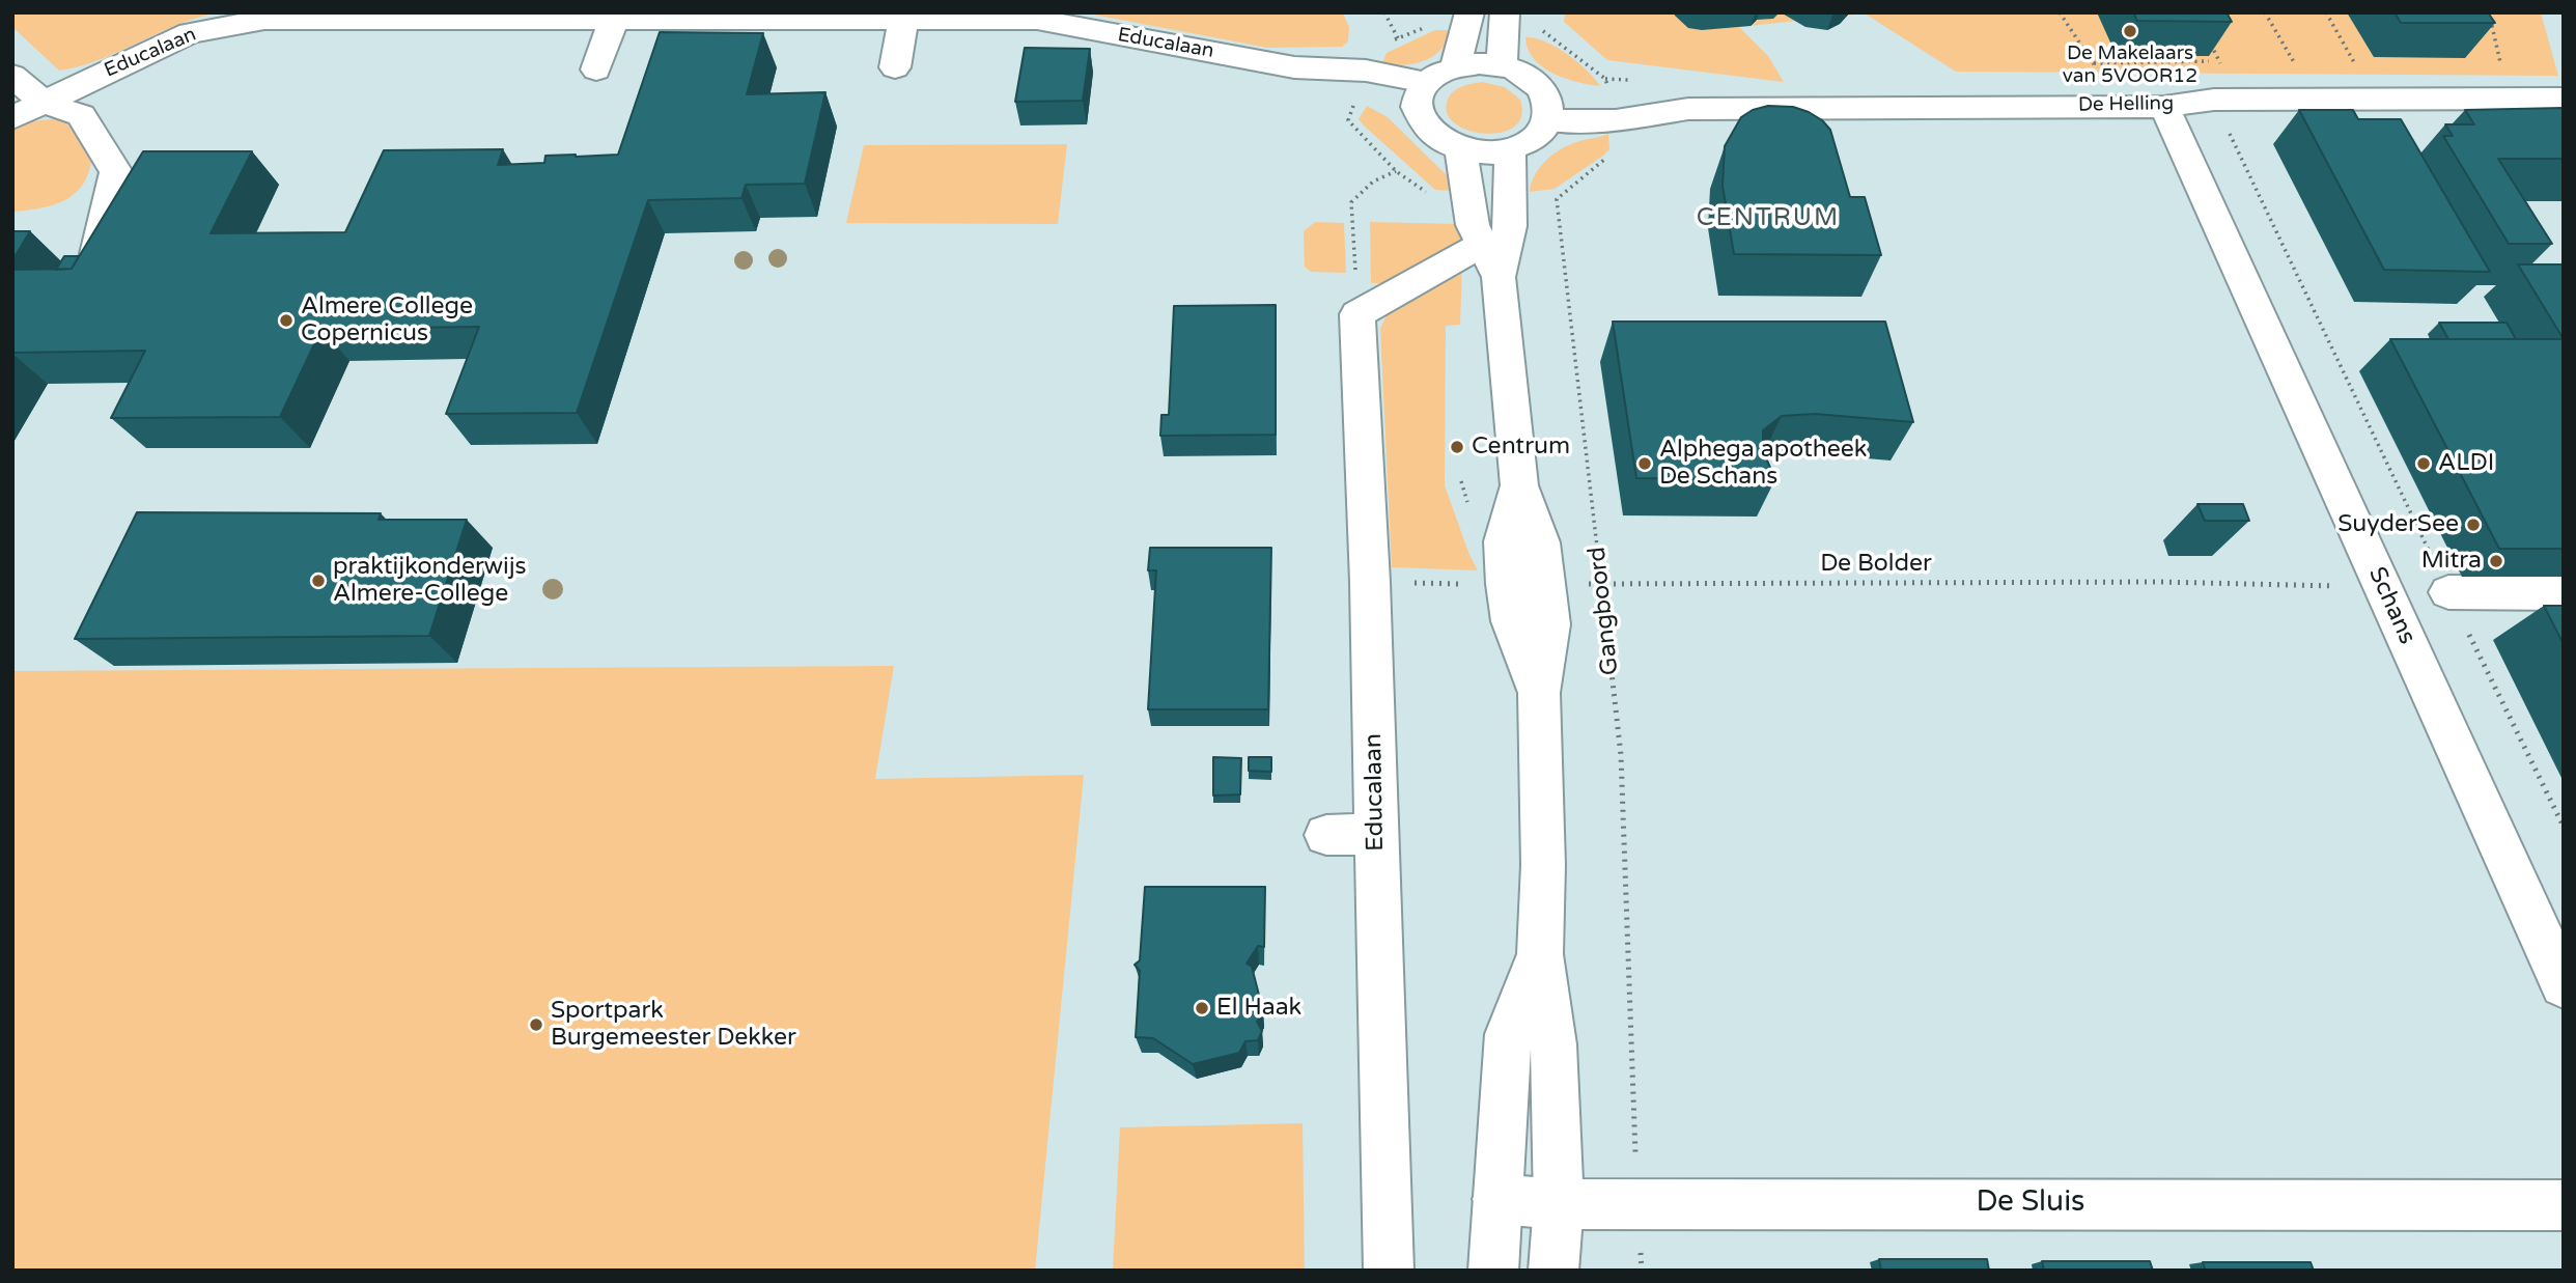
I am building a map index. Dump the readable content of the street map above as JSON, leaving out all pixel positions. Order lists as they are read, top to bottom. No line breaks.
{"streets":{"street":["Educalaan","De Helling","Schans","De Sluis"],"path":["De Bolder","Gangboord"]},"crossings":[["Educalaan","De Helling"],["De Helling","Schans"],["De Helling","Gangboord"],["De Bolder","Schans"],["De Bolder","Gangboord"],["Gangboord","De Sluis"]],"districts":["CENTRUM"],"places":["De Makelaars van 5VOOR12","Almere College Copernicus","Centrum","Alphega apotheek De Schans","ALDI","SuyderSee","Mitra","praktijkonderwijs Almere-College","El Haak","Sportpark Burgemeester Dekker"]}
